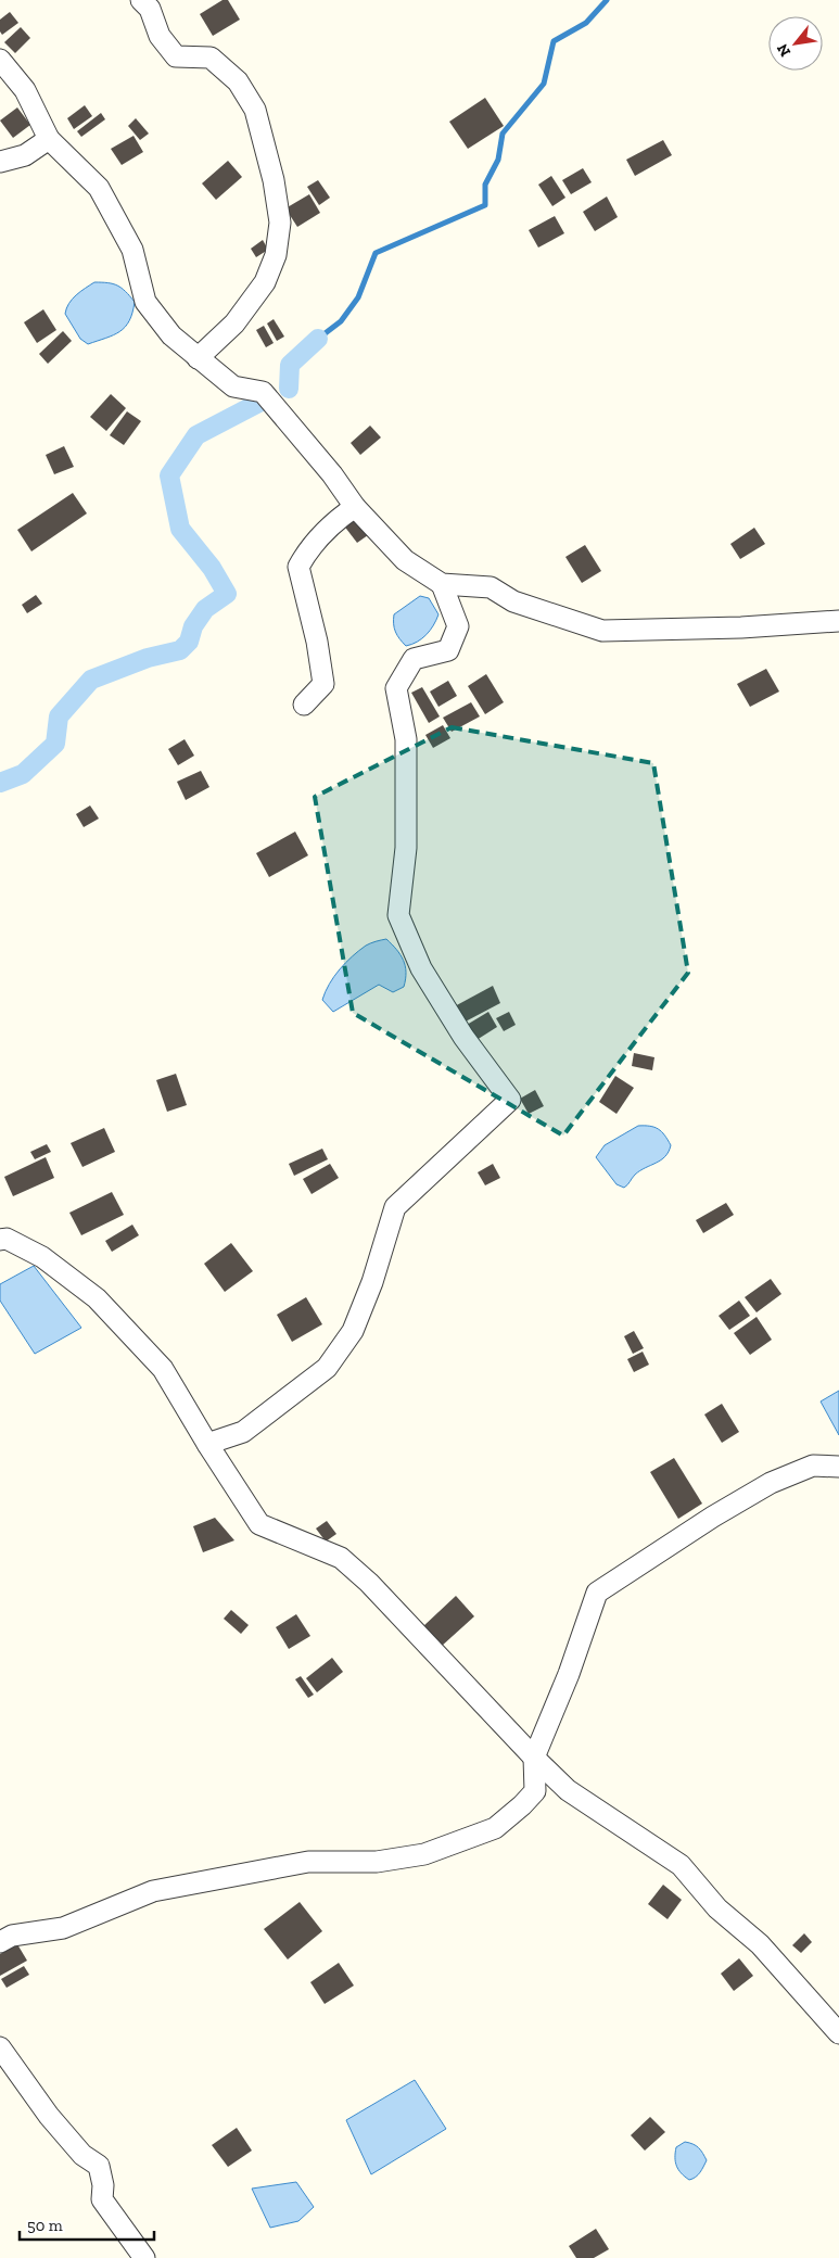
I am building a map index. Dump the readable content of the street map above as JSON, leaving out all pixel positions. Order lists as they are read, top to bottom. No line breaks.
{"scale_bar":"50 m","north":"bottom left"}
